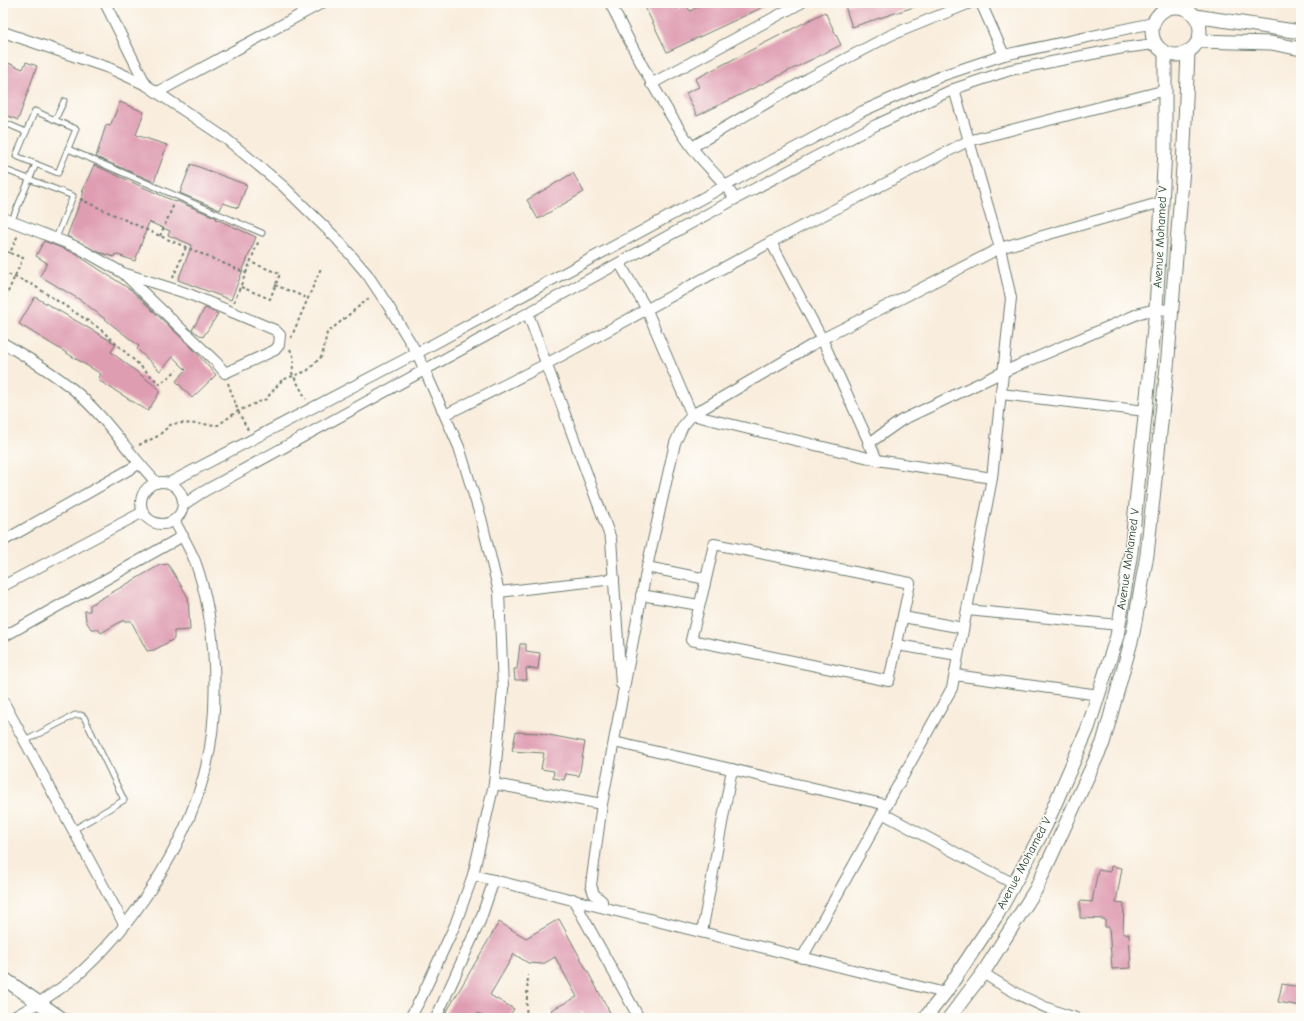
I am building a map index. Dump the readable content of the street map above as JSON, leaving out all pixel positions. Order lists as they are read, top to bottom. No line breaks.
{"streets":{"street":["Avenue Mohamed V"]}}
